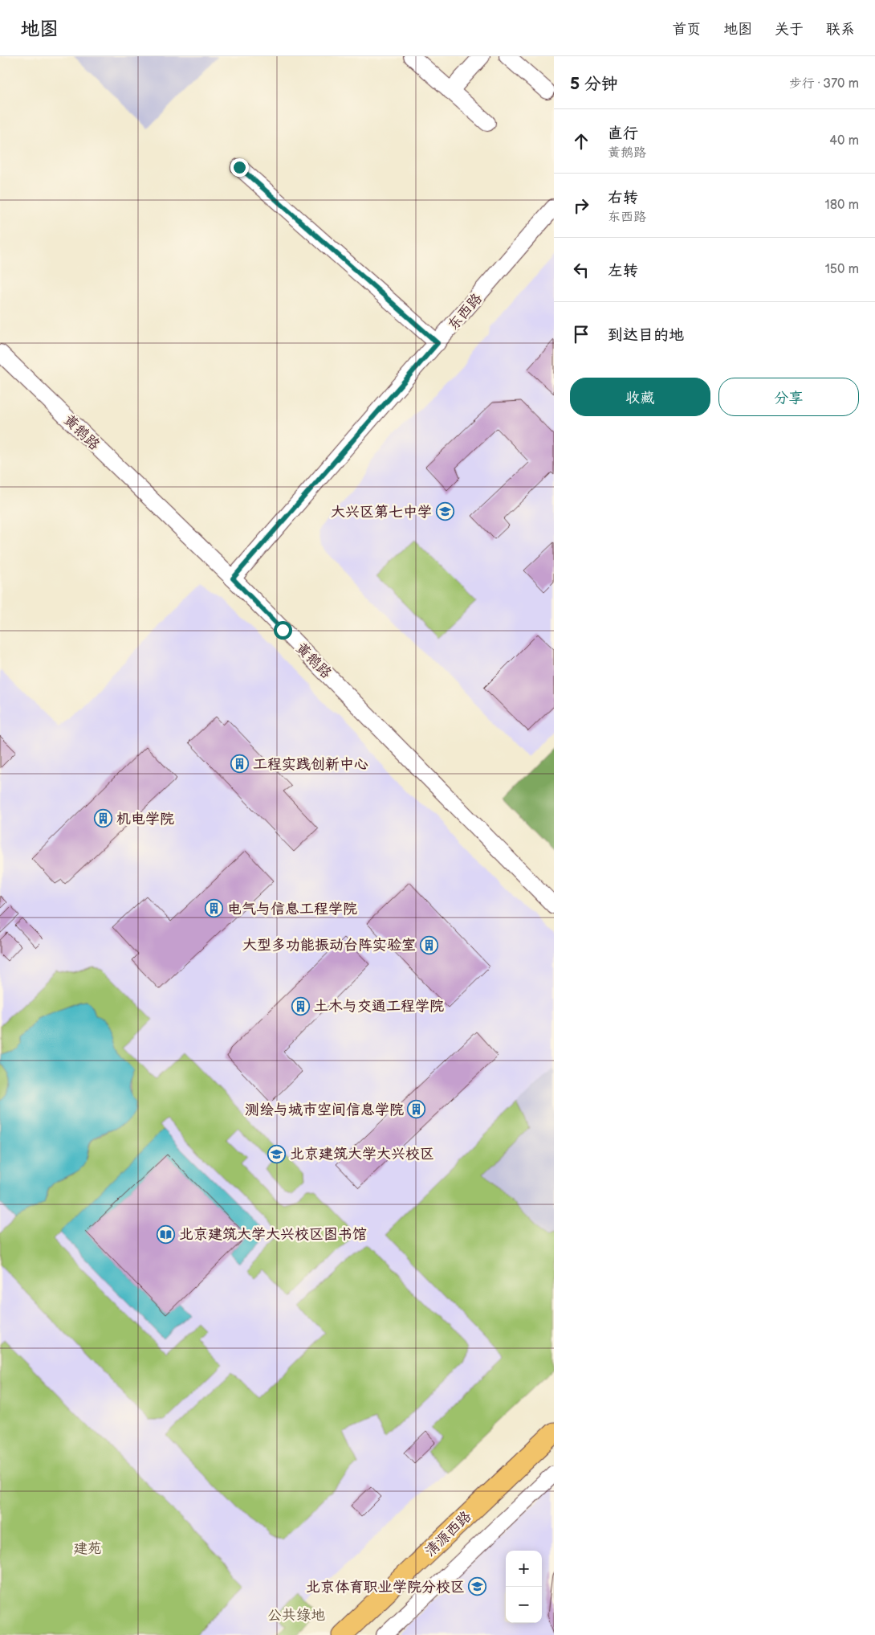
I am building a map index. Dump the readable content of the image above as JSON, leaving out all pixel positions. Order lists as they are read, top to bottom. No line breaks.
{"streets":{"main road":["清源西路"],"street":["东西路","黄鹅路"]},"crossings":[["东西路","黄鹅路"]],"parks":["建苑","公共绿地"],"places":{"school or university":["大兴区第七中学","北京建筑大学大兴校区","北京体育职业学院分校区"],"building":["工程实践创新中心","机电学院","电气与信息工程学院","大型多功能振动台阵实验室","土木与交通工程学院","测绘与城市空间信息学院"],"library":["北京建筑大学大兴校区图书馆"]},"page":{"header":"地图","nav":["首页","地图","关于","联系"],"heading":["5 分钟","步行 · 370 m"],"list":[["直行","黄鹅路","40 m"],["右转","东西路","180 m"],["左转","150 m"],"到达目的地"],"buttons":["收藏","分享"],"map_buttons":["+","−"]}}
